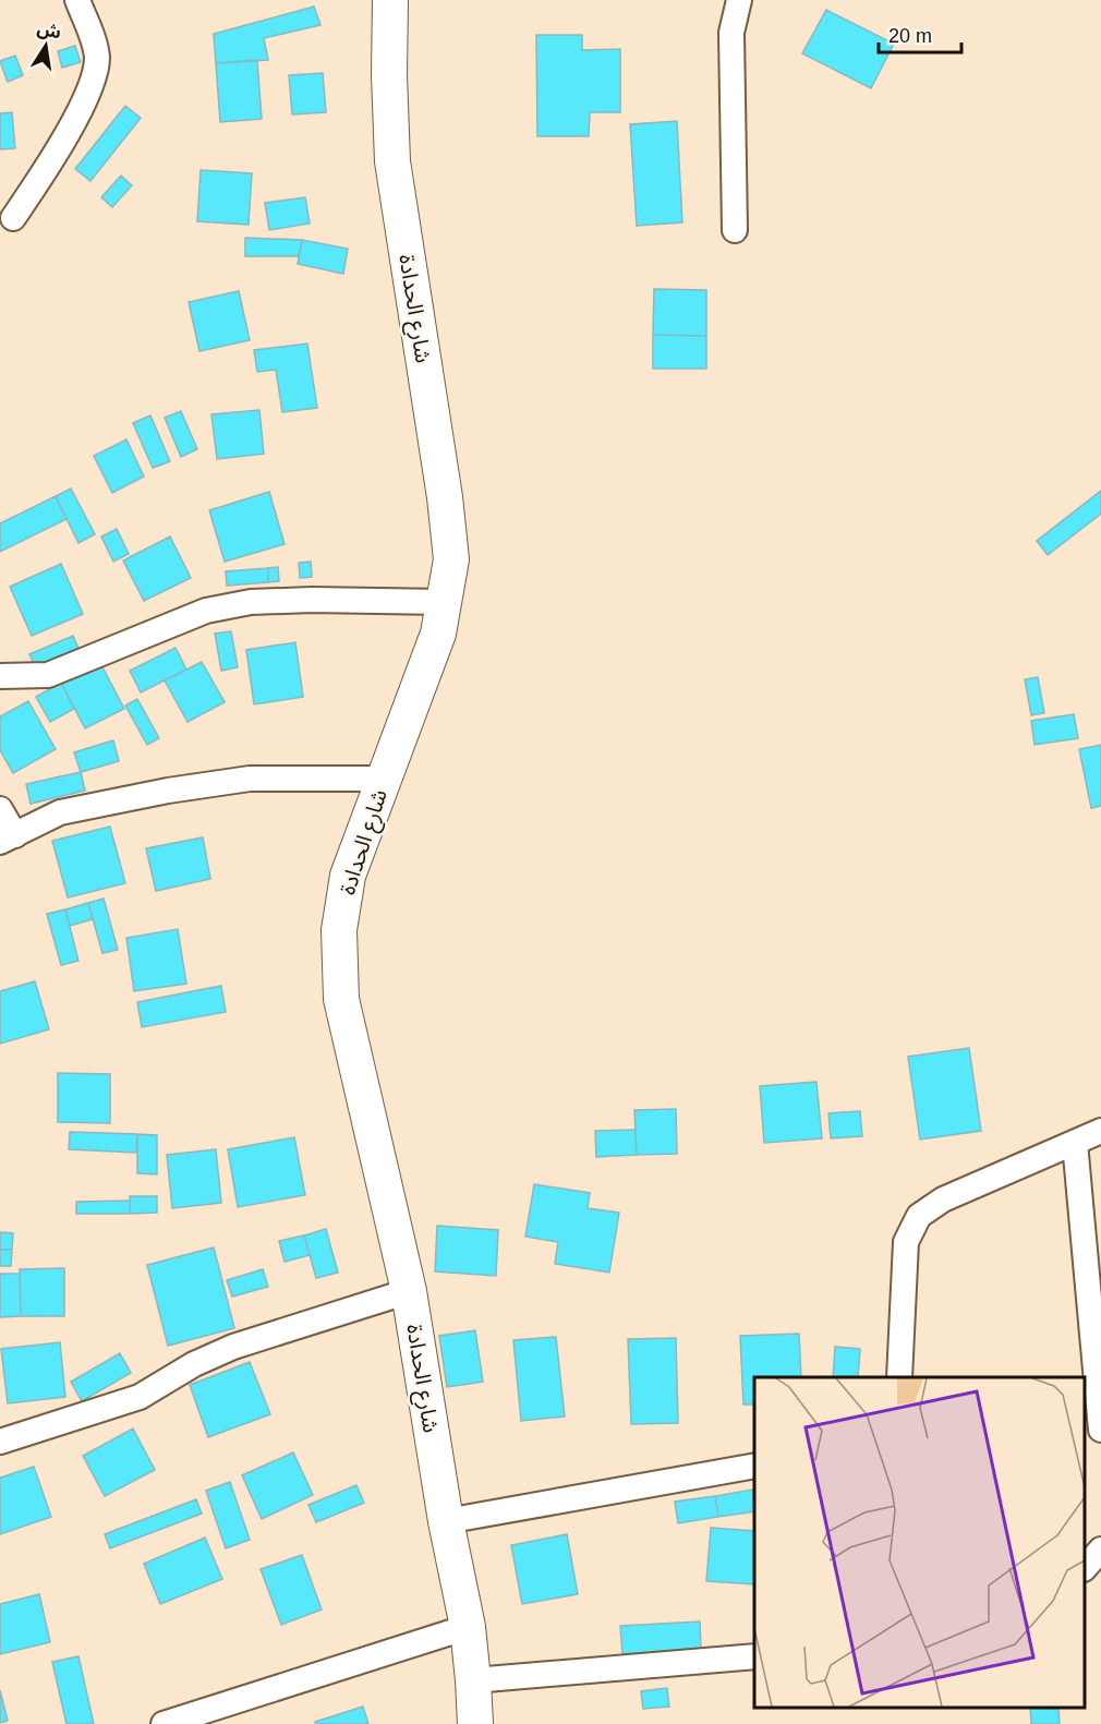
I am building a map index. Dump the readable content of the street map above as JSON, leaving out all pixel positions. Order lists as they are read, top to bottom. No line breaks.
{"streets":{"street":["شارع الحدادة"]},"scale_bar":"20 m","north":"top"}
